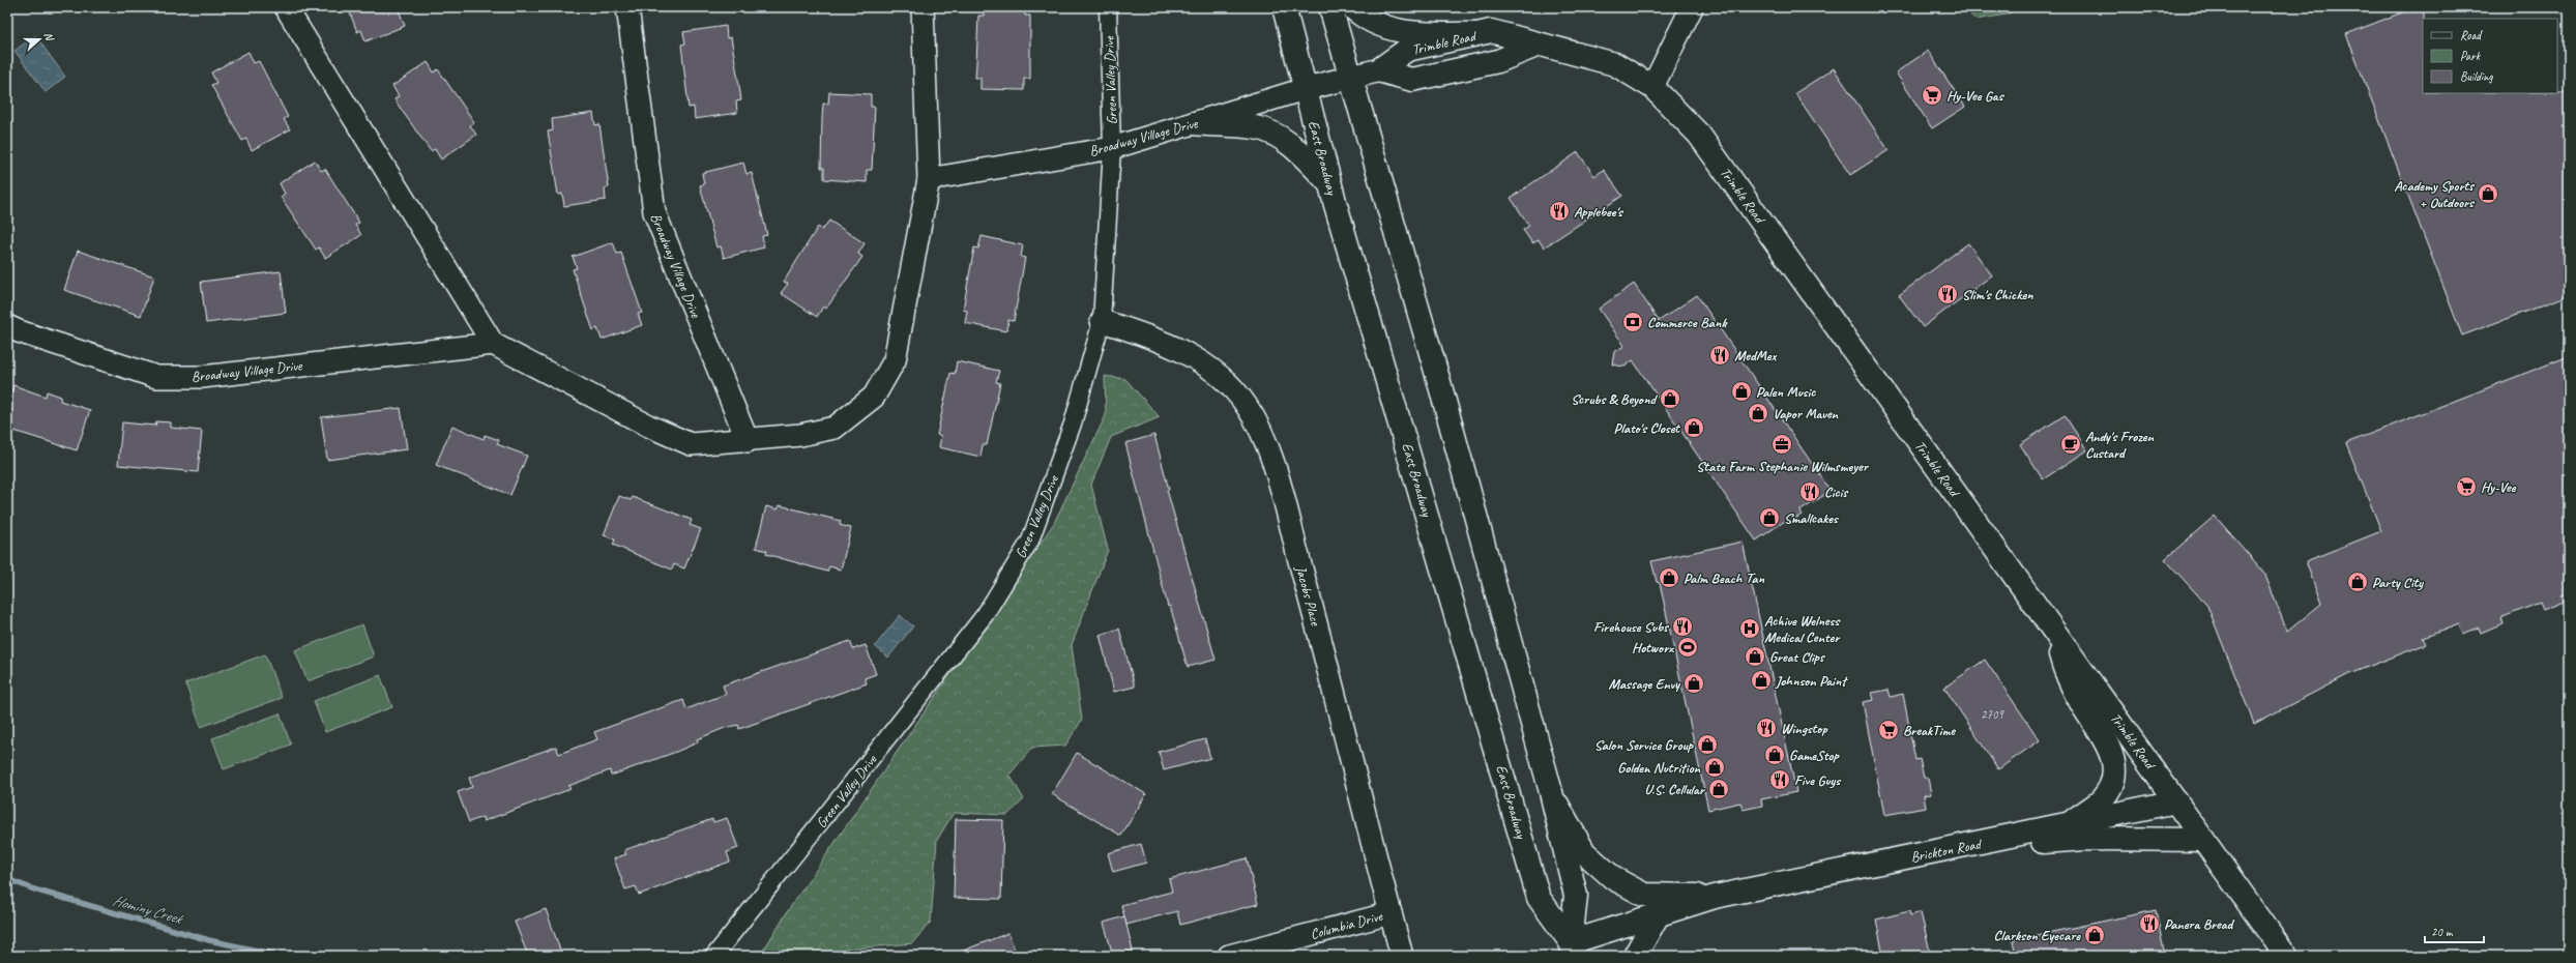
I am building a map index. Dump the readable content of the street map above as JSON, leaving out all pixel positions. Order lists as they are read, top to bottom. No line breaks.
{"streets":{"street":["Trimble Road","Green Valley Drive","Broadway Village Drive","East Broadway","Jacobs Place","Brickton Road","Columbia Drive"]},"crossings":[["Trimble Road","Broadway Village Drive"],["Trimble Road","East Broadway"],["Trimble Road","Brickton Road"],["Green Valley Drive","Broadway Village Drive"],["Green Valley Drive","Jacobs Place"],["Broadway Village Drive","East Broadway"],["East Broadway","Brickton Road"],["Jacobs Place","Columbia Drive"]],"water":["Hominy Creek"],"places":{"supermarket":["Hy-Vee Gas","Hy-Vee","BreakTime"],"shop":["Academy Sports + Outdoors","Palen Music","Scrubs & Beyond","Vapor Maven","Plato's Closet","Smallcakes","Palm Beach Tan","Party City","Great Clips","Johnson Paint","Massage Envy","Salon Service Group","GameStop","Golden Nutrition","U.S. Cellular","Clarkson Eyecare"],"restaurant":["Applebee's","Slim's Chicken","MedMex","Cicis","Firehouse Subs","Wingstop","Five Guys","Panera Bread"],"bank":["Commerce Bank"],"office":["State Farm Stephanie Wilmsmeyer"],"cafe":["Andy's Frozen Custard"],"hospital":["Achive Welness Medical Center"],"sports":["Hotworx"]},"house_numbers":["2709"],"legend":["Road","Park","Building"],"scale_bar":"20 m","north":"right"}
